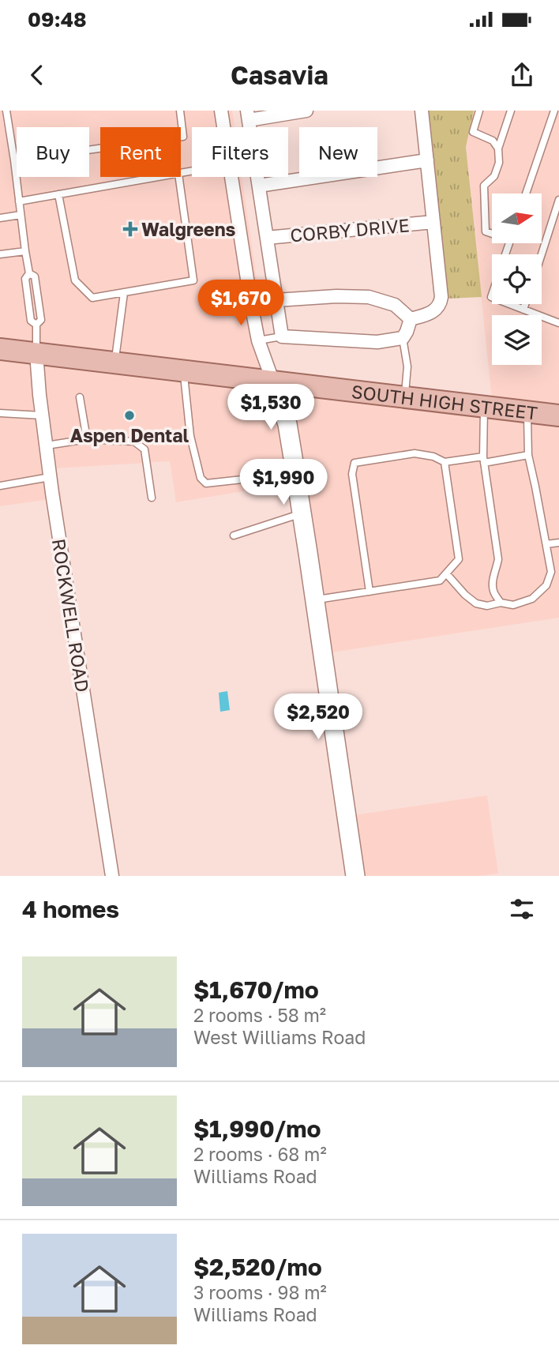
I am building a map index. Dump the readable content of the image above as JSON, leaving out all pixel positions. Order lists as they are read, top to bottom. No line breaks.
{"streets":{"main road":["SOUTH HIGH STREET"],"street":["CORBY DRIVE","ROCKWELL ROAD"]},"crossings":[["SOUTH HIGH STREET","ROCKWELL ROAD"]],"places":{"health":["Walgreens"],"other":["Aspen Dental"]},"north":"right","page":{"status":"09:48","header":"Casavia","chip":["Buy","Rent","Filters","New"],"price":["$1,670","$1,530","$1,990","$2,520"],"heading":"4 homes","list":[{"name":"$1,670/mo","note":"2 rooms · 58 m² · West Williams Road"},{"name":"$1,990/mo","note":"2 rooms · 68 m² · Williams Road"},{"name":"$2,520/mo","note":"3 rooms · 98 m² · Williams Road"}]}}
